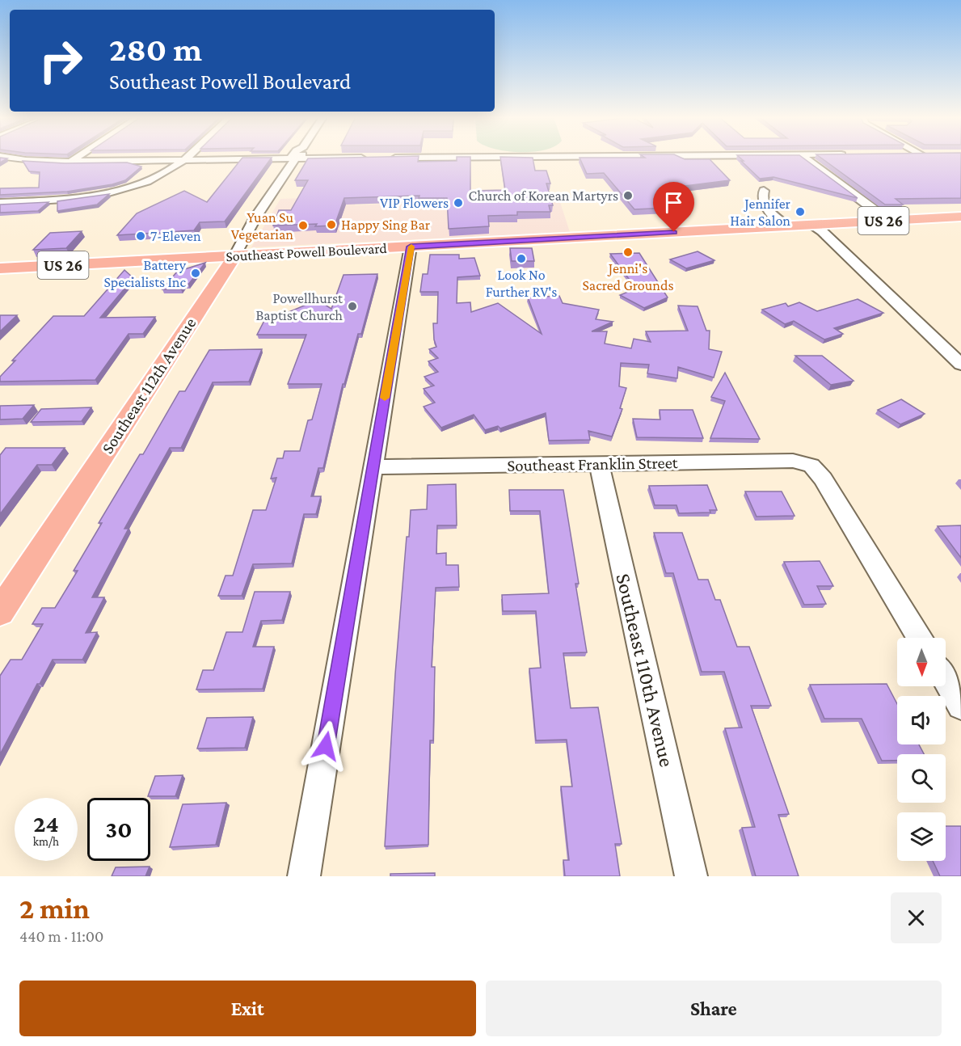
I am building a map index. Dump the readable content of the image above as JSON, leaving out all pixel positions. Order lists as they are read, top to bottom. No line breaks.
{"streets":{"main road":["US 26","Southeast Powell Boulevard","Southeast 112th Avenue"],"street":["Southeast Franklin Street","Southeast 110th Avenue"]},"crossings":[["Southeast Powell Boulevard","Southeast 112th Avenue"],["Southeast Franklin Street","Southeast 110th Avenue"]],"places":["Church of Korean Martyrs","VIP Flowers","Jennifer Hair Salon","Happy Sing Bar","Yuan Su Vegetarian","7-Eleven","Jenni's Sacred Grounds","Look No Further RV's","Battery Specialists Inc","Powellhurst Baptist Church"],"north":"bottom","page":{"turn":["280 m","Southeast Powell Boulevard"],"speed":"24 km/h","limit":"30","heading":["2 min","440 m · 11:00"],"buttons":["Exit","Share"]}}
